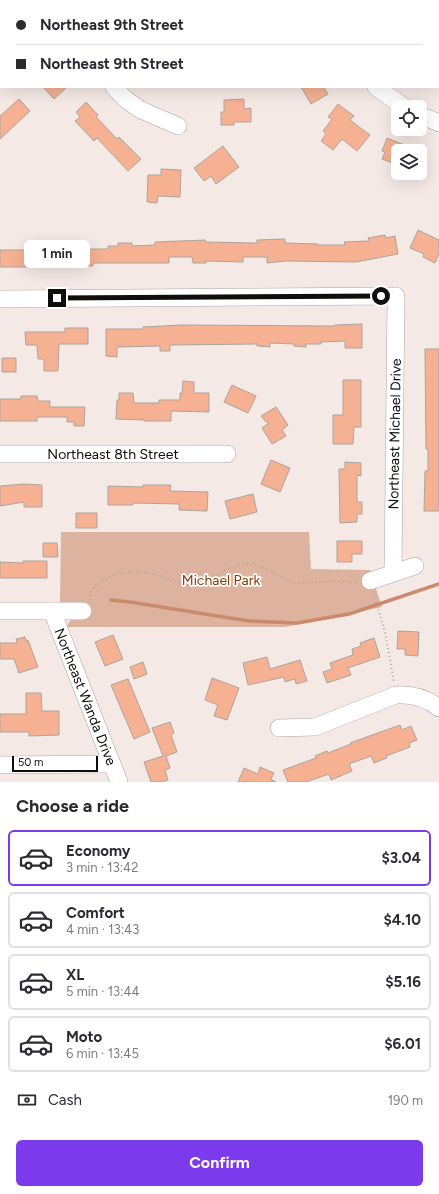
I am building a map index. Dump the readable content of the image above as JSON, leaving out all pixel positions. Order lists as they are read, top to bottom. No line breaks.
{"streets":{"street":["Northeast Michael Drive","Northeast 8th Street","Northeast Wanda Drive"]},"parks":["Michael Park"],"scale_bar":"50 m","page":{"banner":["Northeast 9th Street","Northeast 9th Street"],"bubble":"1 min","scale":"50 m","heading":"Choose a ride","list":[{"name":"Economy","note":"3 min · 13:42","value":"$3.04"},{"name":"Comfort","note":"4 min · 13:43","value":"$4.10"},{"name":"XL","note":"5 min · 13:44","value":"$5.16"},{"name":"Moto","note":"6 min · 13:45","value":"$6.01"}],"pay":["Cash","190 m"],"buttons":"Confirm"}}
